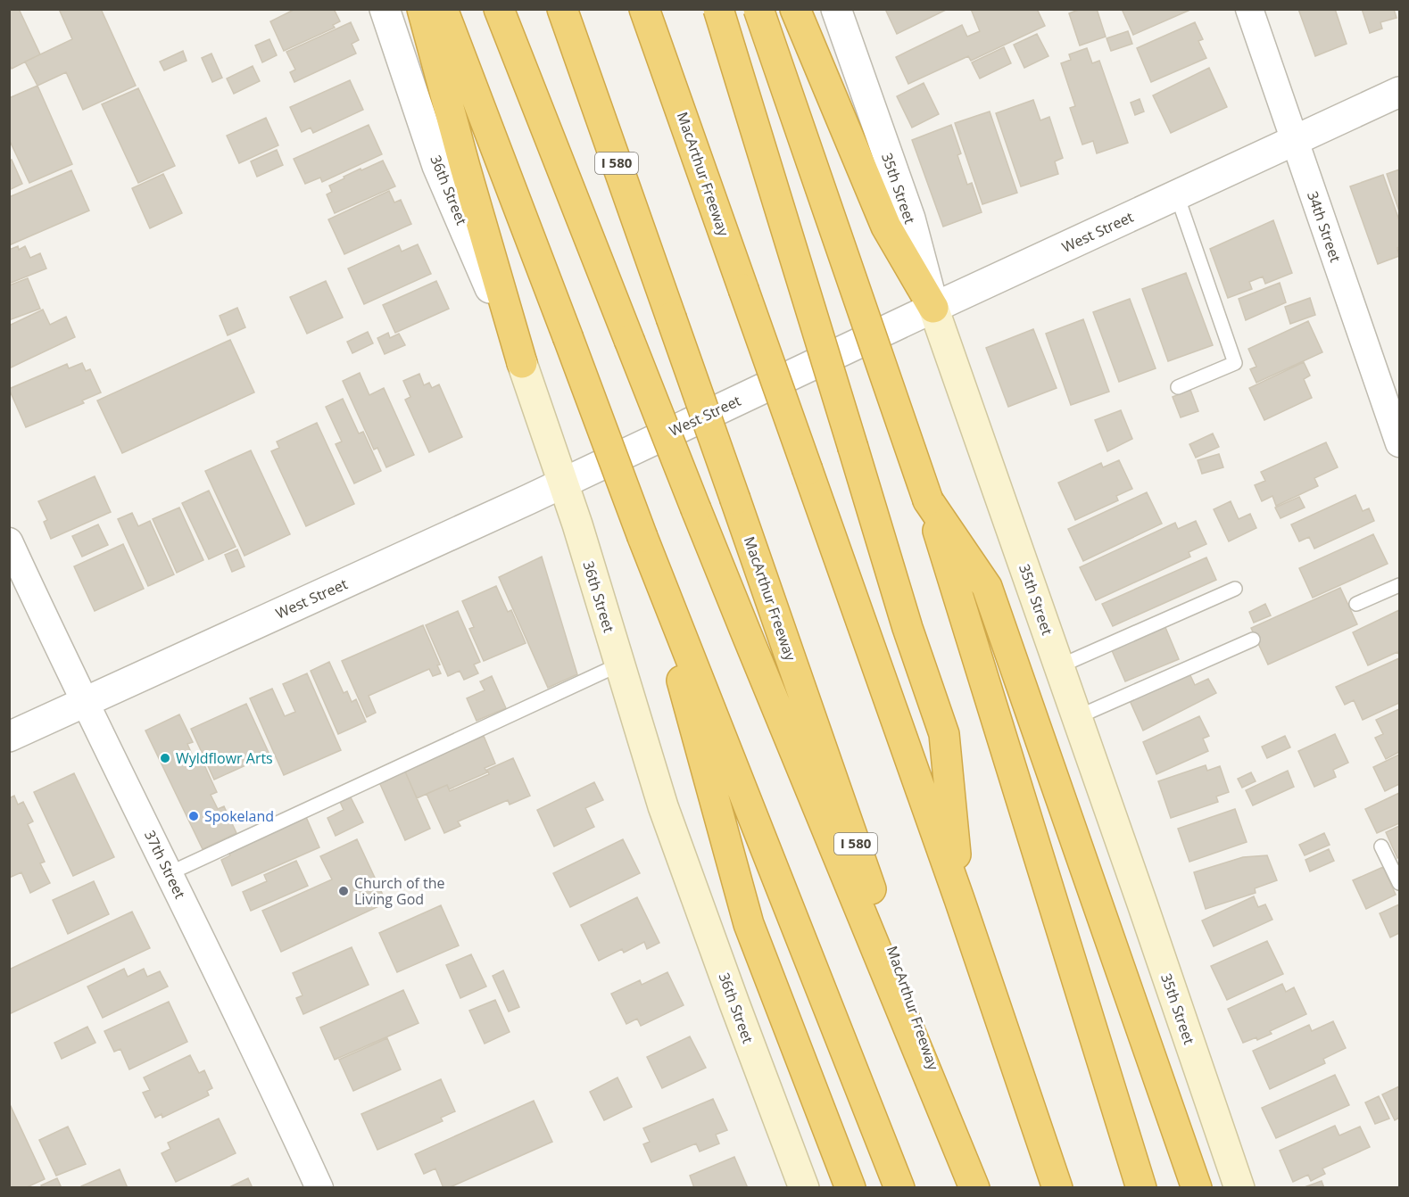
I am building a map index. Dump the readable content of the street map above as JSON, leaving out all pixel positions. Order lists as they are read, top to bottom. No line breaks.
{"streets":{"highway":["I 580","MacArthur Freeway"],"main road":["35th Street","36th Street"],"street":["34th Street","West Street","37th Street"]},"crossings":[["35th Street","West Street"],["36th Street","West Street"],["34th Street","West Street"],["West Street","37th Street"]],"places":["Wyldflowr Arts","Spokeland","Church of the Living God"]}
